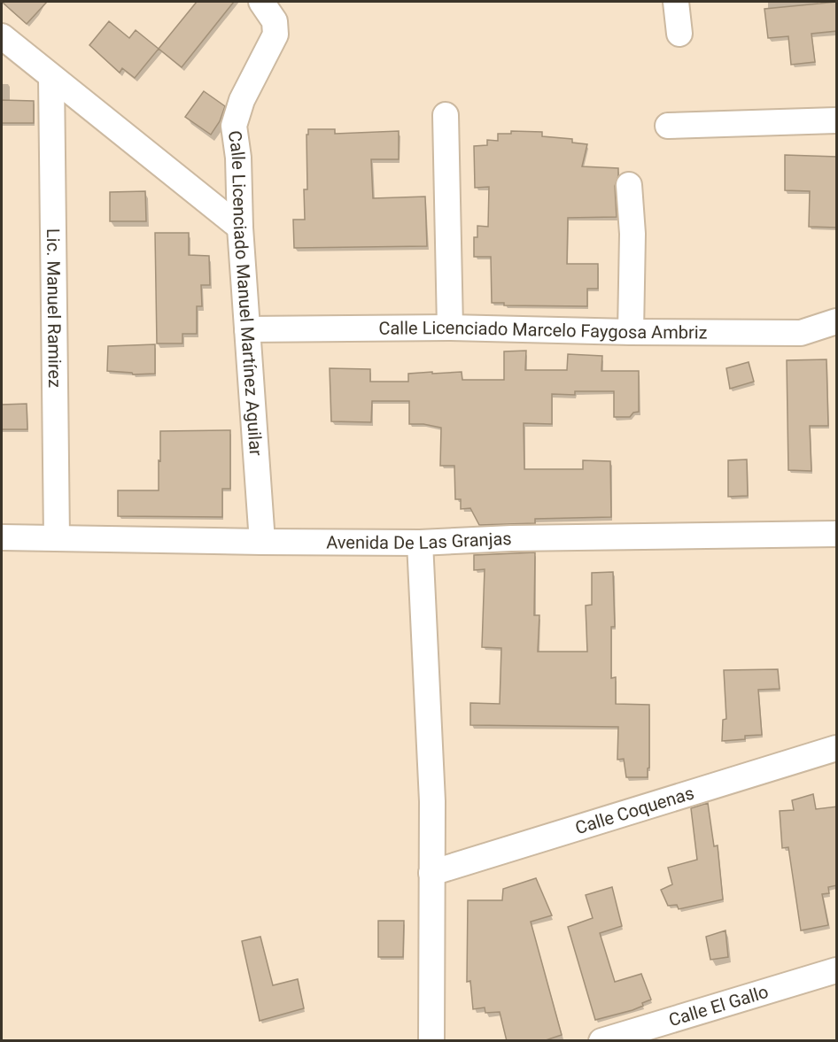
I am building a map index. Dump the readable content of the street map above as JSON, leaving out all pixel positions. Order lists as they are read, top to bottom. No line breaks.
{"streets":{"street":["Calle Licenciado Manuel Martínez Aguilar","Lic. Manuel Ramirez","Calle Licenciado Marcelo Faygosa Ambriz","Avenida De Las Granjas","Calle Coquenas","Calle El Gallo"]},"crossings":[["Calle Licenciado Manuel Martínez Aguilar","Calle Licenciado Marcelo Faygosa Ambriz"],["Calle Licenciado Manuel Martínez Aguilar","Avenida De Las Granjas"],["Lic. Manuel Ramirez","Avenida De Las Granjas"]]}
